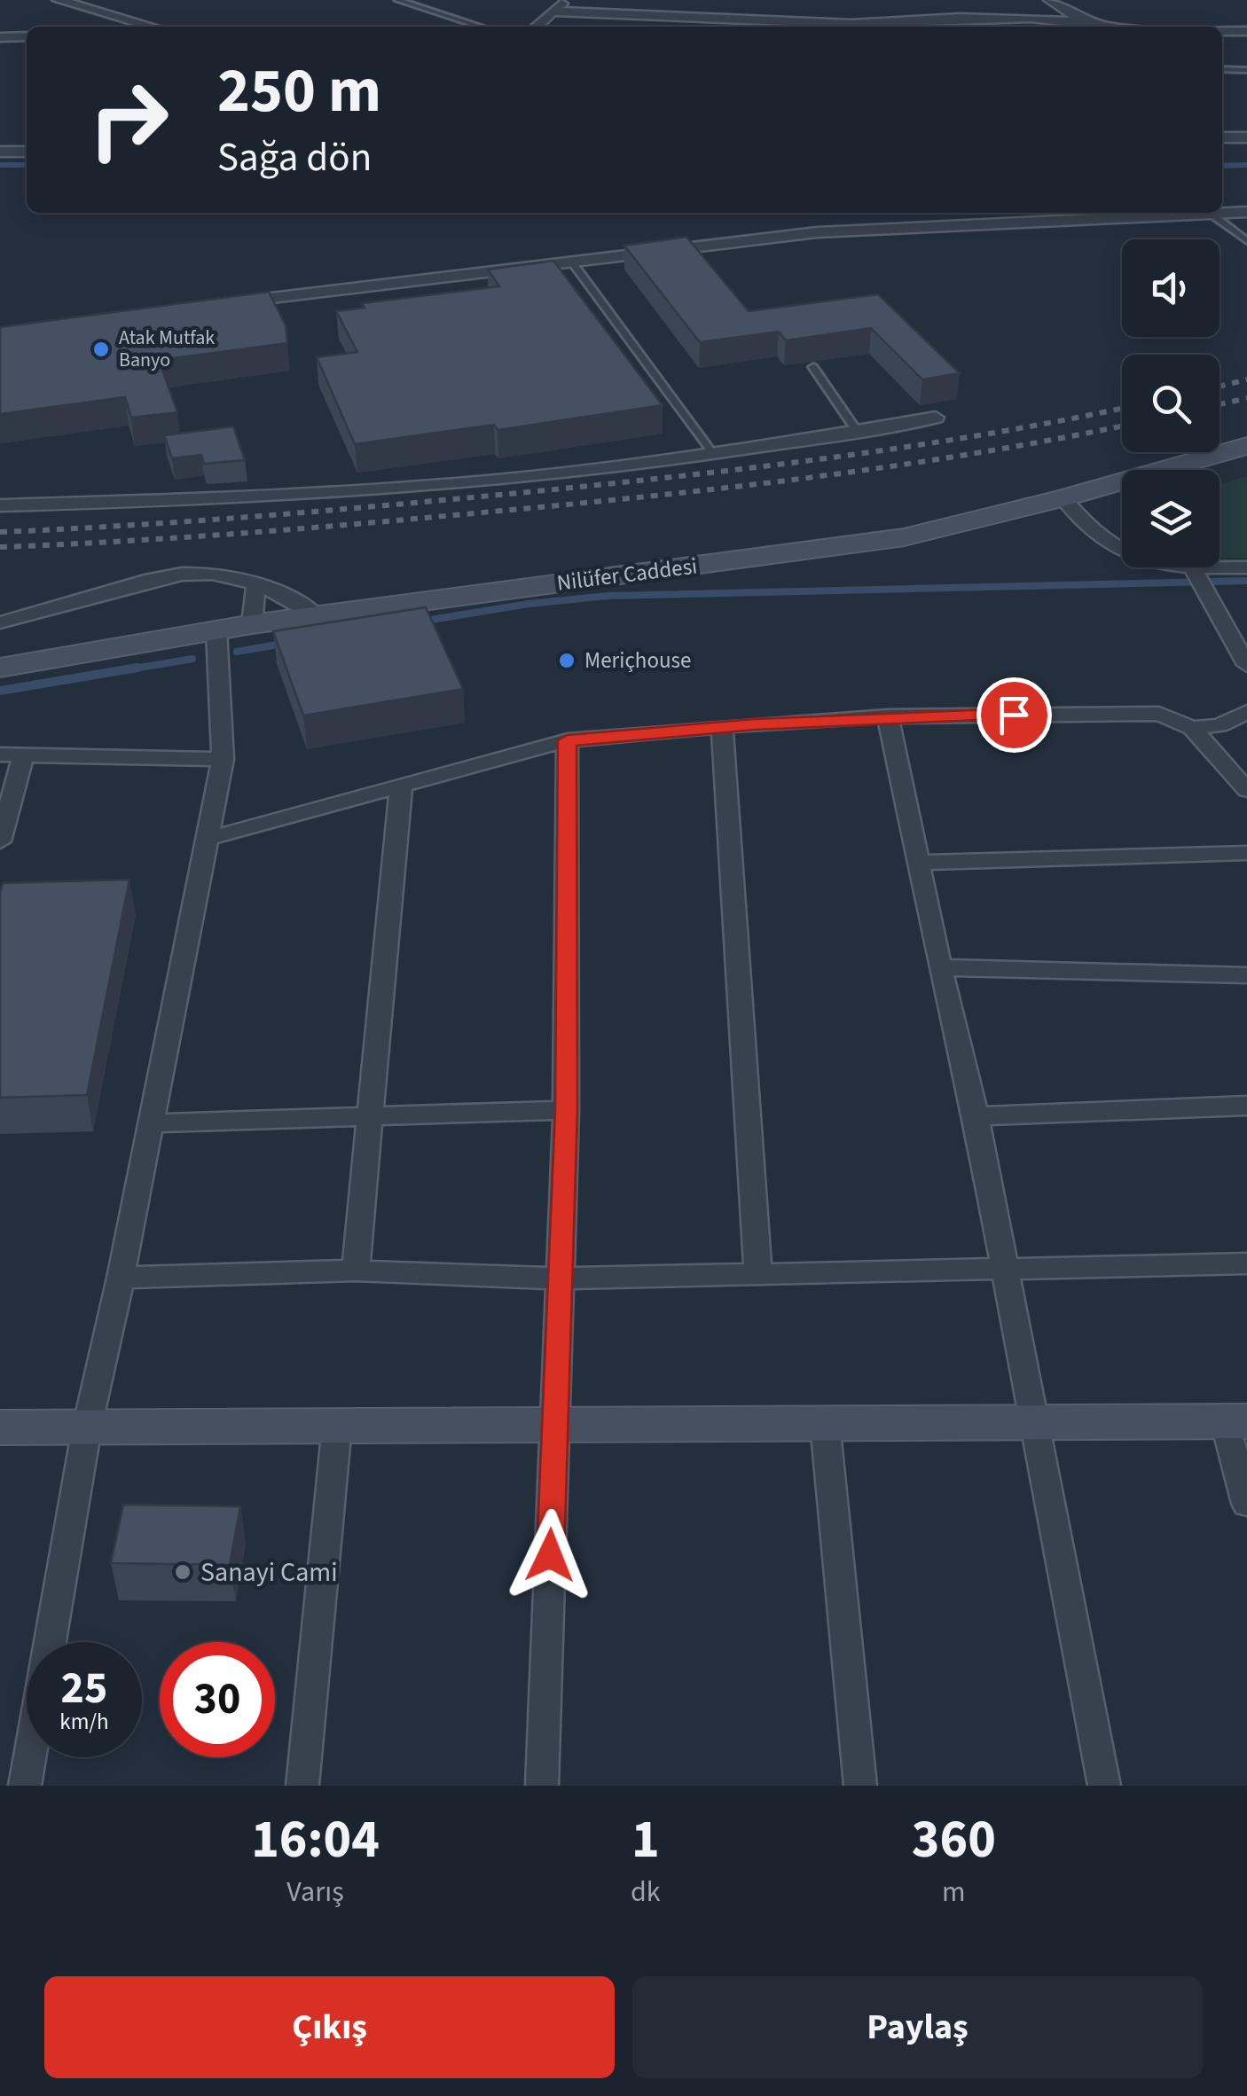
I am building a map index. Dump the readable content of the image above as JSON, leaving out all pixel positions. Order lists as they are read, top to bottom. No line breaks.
{"streets":{"main road":["Nilüfer Caddesi"]},"places":["Atak Mutfak Banyo","Meriçhouse","Sanayi Cami"],"page":{"turn":["250 m","Sağa dön"],"speed":"25 km/h","limit":"30","eta":["16:04","Varış","1","dk","360","m"],"buttons":["Çıkış","Paylaş"]}}
